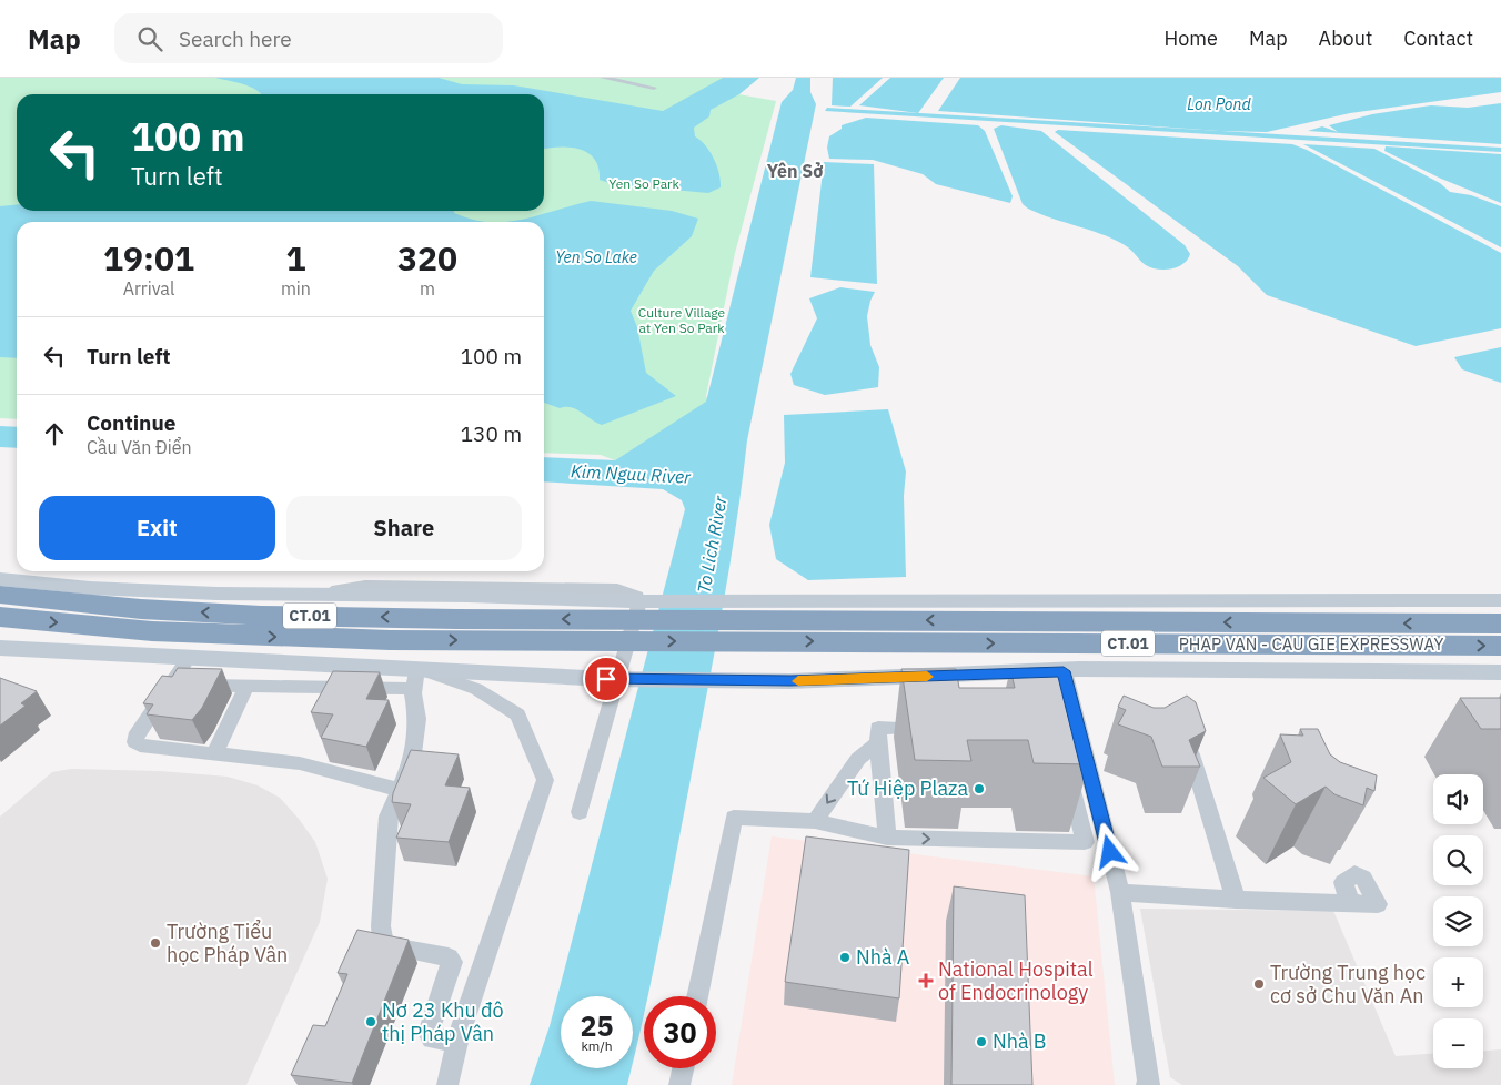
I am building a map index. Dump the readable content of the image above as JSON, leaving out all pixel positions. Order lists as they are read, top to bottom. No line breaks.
{"streets":{"highway":["CT.01","PHAP VAN - CAU GIE EXPRESSWAY"]},"crossings":[["CT.01","PHAP VAN - CAU GIE EXPRESSWAY"]],"districts":["Yên Sở"],"water":["Lon Pond","Yen So Lake","Kim Nguu River","To Lich River"],"parks":["Yen So Park","Culture Village at Yen So Park"],"places":{"other":["Tứ Hiệp Plaza","Trường Tiểu học Pháp Vân","Nhà A","Trường Trung học cơ sở Chu Văn An","Nơ 23 Khu đô thị Pháp Vân","Nhà B"],"health":["National Hospital of Endocrinology"]},"page":{"header":"Map","search":"Search here","nav":["Home","Map","About","Contact"],"turn":["100 m","Turn left"],"eta":["19:01","Arrival","1","min","320","m"],"list":[{"name":"Turn left","value":"100 m"},{"name":"Continue","note":"Cầu Văn Điển","value":"130 m"}],"buttons":["Exit","Share"],"map_buttons":["+","−"],"speed":"25 km/h","limit":"30"}}
